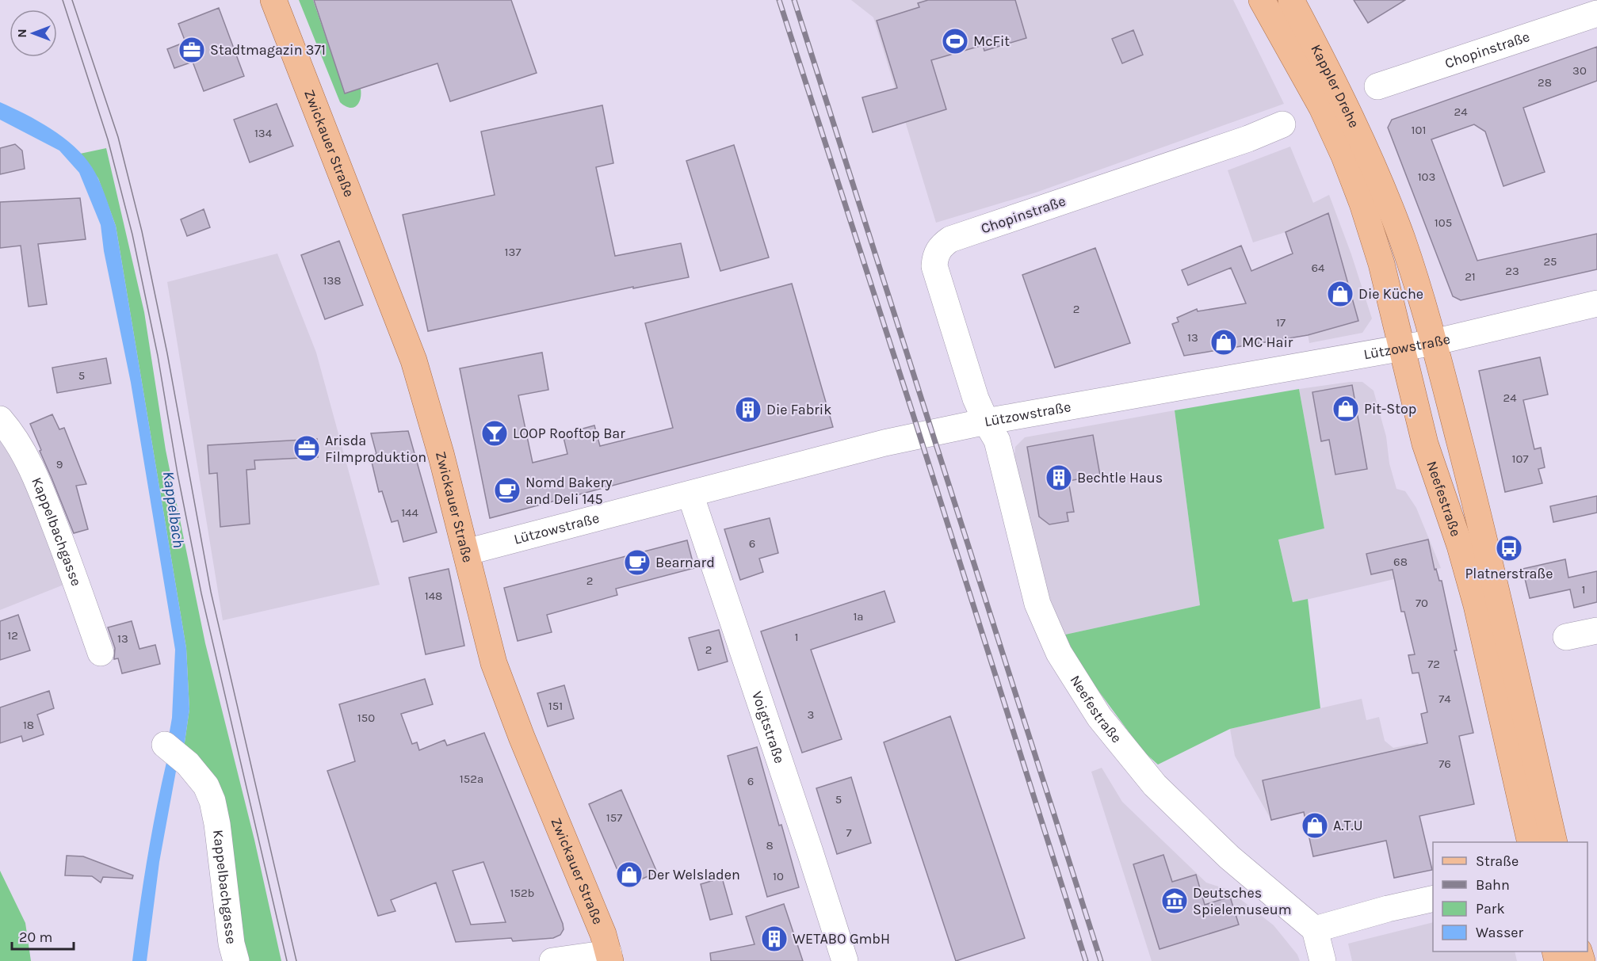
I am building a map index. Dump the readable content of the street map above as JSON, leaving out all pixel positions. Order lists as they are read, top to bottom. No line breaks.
{"streets":{"main road":["Kappler Drehe","Zwickauer Straße","Neefestraße"],"street":["Chopinstraße","Lützowstraße","Kappelbachgasse","Voigtstraße"]},"crossings":[["Chopinstraße","Lützowstraße"],["Chopinstraße","Neefestraße"],["Kappler Drehe","Neefestraße"],["Zwickauer Straße","Lützowstraße"],["Lützowstraße","Neefestraße"],["Lützowstraße","Voigtstraße"]],"water":["Kappelbach"],"places":{"sports":["McFit"],"office":["Stadtmagazin 371","Arisda Filmproduktion"],"shop":["Die Küche","MC Hair","Pit-Stop","A.T.U","Der Welsladen"],"building":["Die Fabrik","Bechtle Haus","WETABO GmbH"],"bar":["LOOP Rooftop Bar"],"cafe":["Nomd Bakery and Deli 145","Bearnard"],"bus stop":["Platnerstraße"],"museum":["Deutsches Spielemuseum"]},"house_numbers":["30","28","24","101","134","103","105","137","25","64","23","21","138","2","17","13","5","24","107","9","144","6","68","2","1","148","70","1a","12","1","13","2","72","74","151","3","150","18","76","152a","6","5","157","7","8","10","152b"],"legend":["Straße","Bahn","Park","Wasser"],"scale_bar":"20 m","north":"left"}
